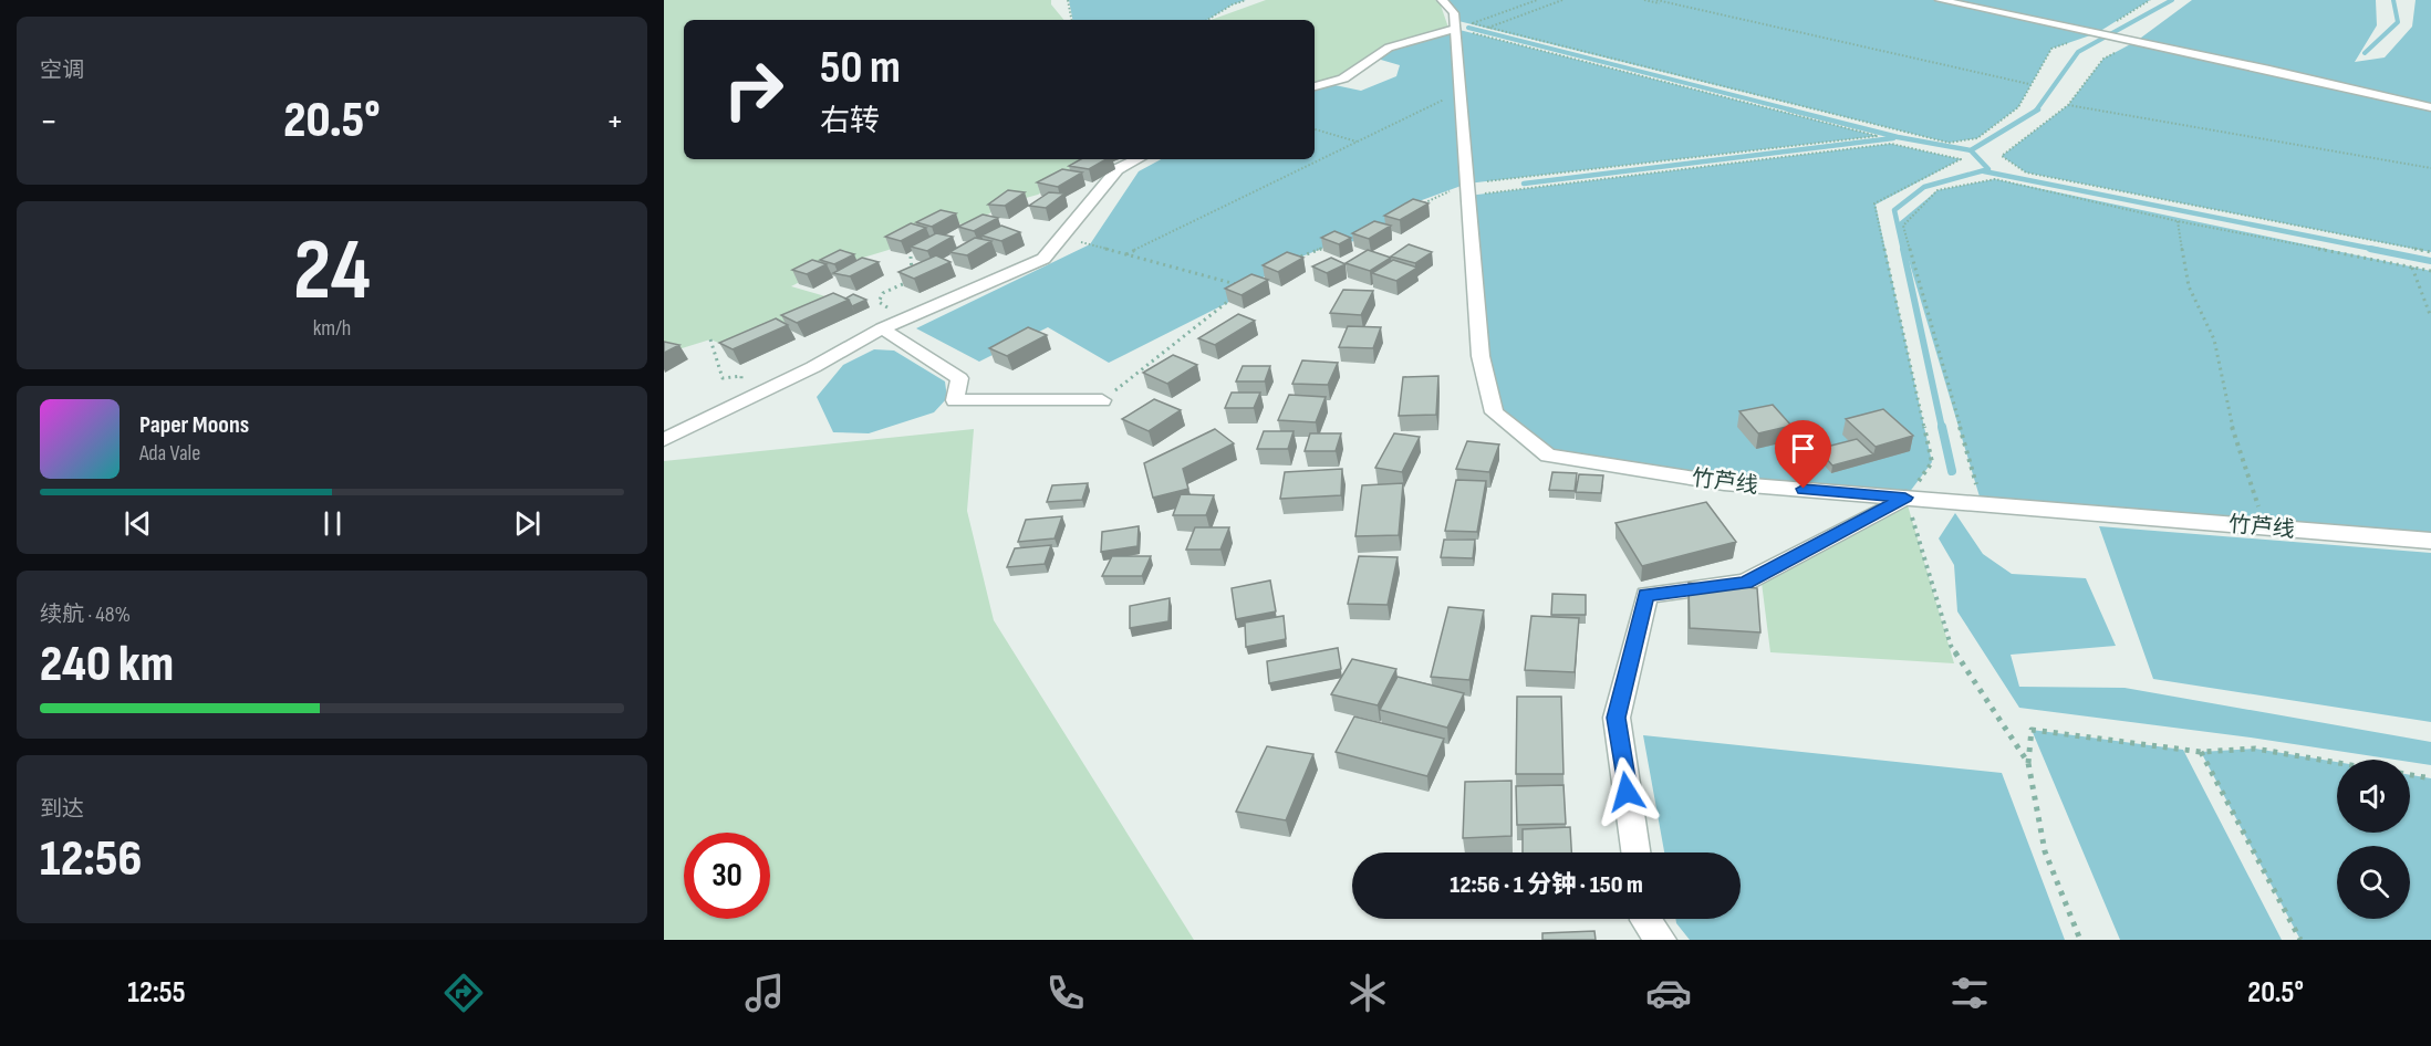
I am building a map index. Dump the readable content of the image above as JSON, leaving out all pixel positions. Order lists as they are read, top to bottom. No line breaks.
{"streets":{"street":["竹芦线"]},"page":{"tile":["空调",["24","km/h"],["续航 · 48%","240 km"],["到达","12:56"]],"turn":["50 m","右转"],"heat":["−","20.5°","+"],"song":["Paper Moons","Ada Vale"],"limit":"30","trip":"12:56 · 1 分钟 · 150 m","tabs":["12:55","20.5°"]}}
